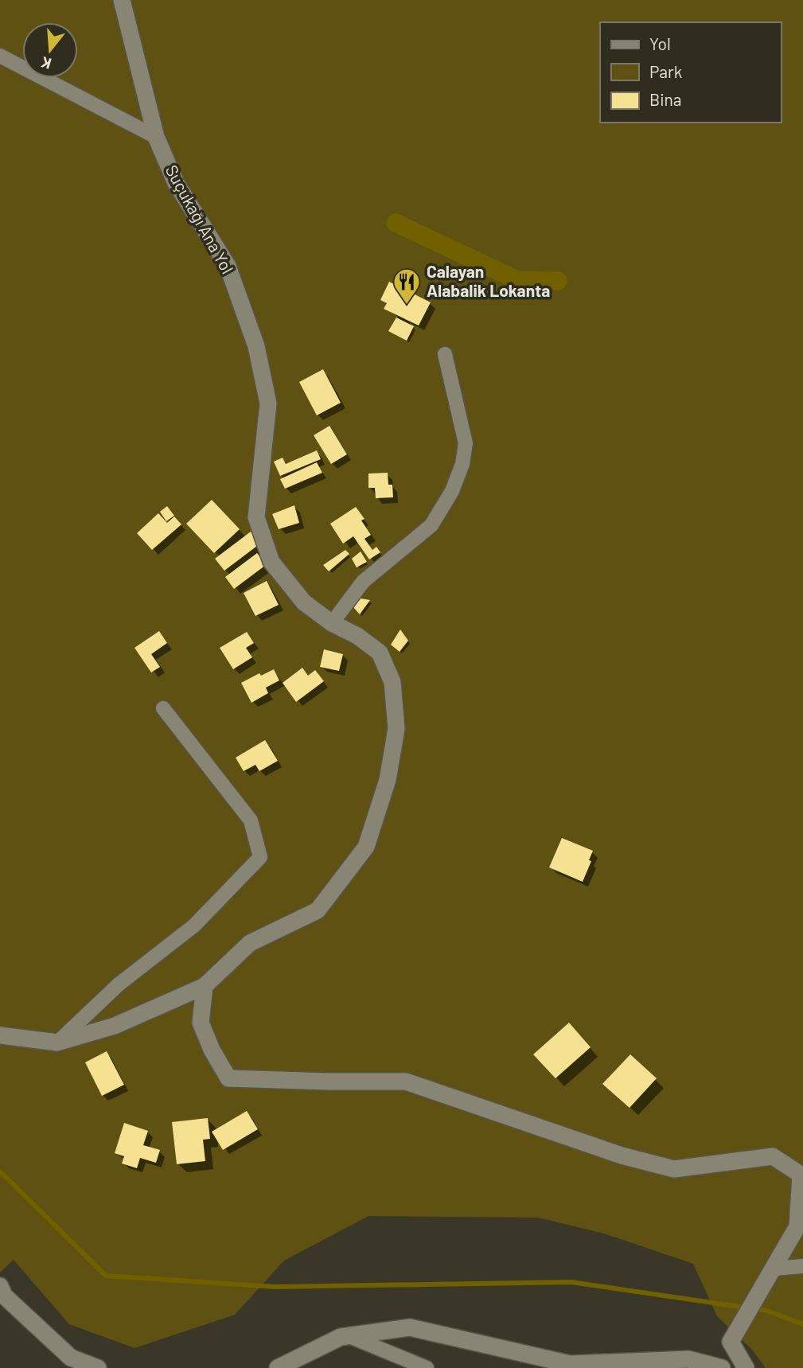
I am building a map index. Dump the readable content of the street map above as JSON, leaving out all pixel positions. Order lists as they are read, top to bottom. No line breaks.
{"streets":{"street":["Suçukağı Ana Yol"]},"places":{"restaurant":["Calayan Alabalik Lokanta"]},"legend":["Yol","Park","Bina"],"north":"bottom"}
